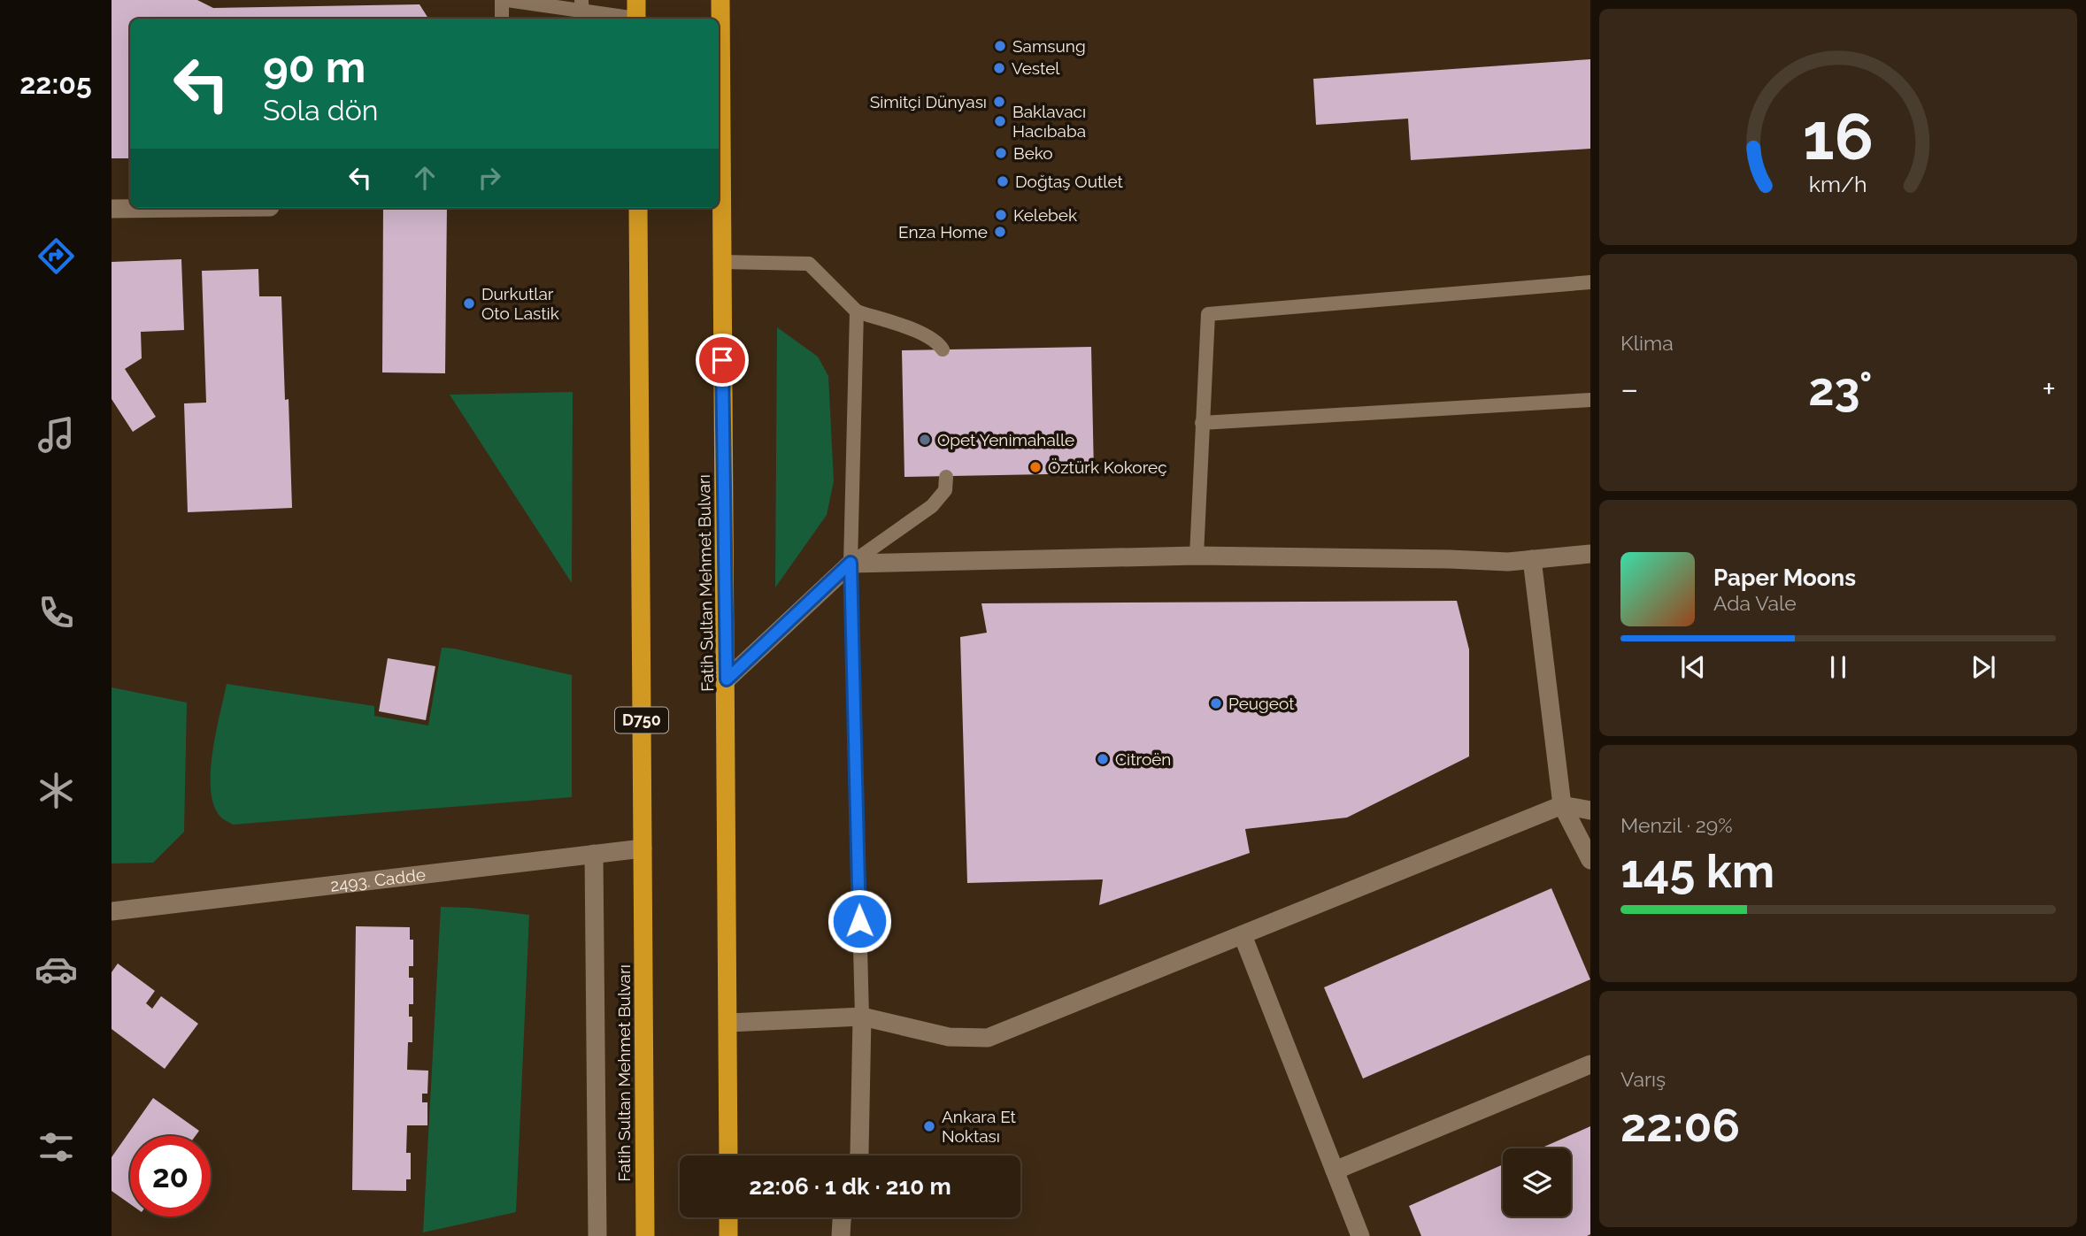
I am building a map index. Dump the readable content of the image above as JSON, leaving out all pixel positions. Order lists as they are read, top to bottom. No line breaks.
{"streets":{"highway":["Fatih Sultan Mehmet Bulvarı","D750"],"street":["2493. Cadde"]},"crossings":[["Fatih Sultan Mehmet Bulvarı","2493. Cadde"]],"places":["Samsung","Vestel","Simitçi Dünyası","Baklavacı Hacıbaba","Beko","Doğtaş Outlet","Kelebek","Enza Home","Durkutlar Oto Lastik","Opet Yenimahalle","Öztürk Kokoreç","Peugeot","Citroën","Ankara Et Noktası"],"page":{"tabs":"22:05","turn":["90 m","Sola dön"],"tile":["Klima",["Menzil · 29%","145 km"],["Varış","22:06"]],"heat":["−","23°","+"],"song":["Paper Moons","Ada Vale"],"limit":"20","trip":"22:06 · 1 dk · 210 m","gauge":["16","km/h"]}}
